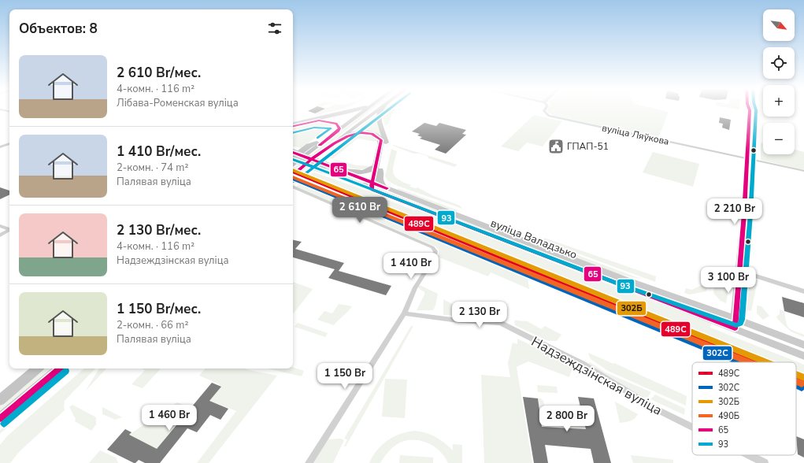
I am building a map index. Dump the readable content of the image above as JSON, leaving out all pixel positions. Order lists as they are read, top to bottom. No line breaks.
{"streets":{"main road":["вуліца Валадзько"],"street":["вуліца Ляўкова","Надзеждзінская вуліца"]},"places":{"public building":["ГПАП-51"]},"lines":["transit line 65","transit line 93","transit line 302Б","transit line 489С","transit line 490Б","transit line 302С"],"legend":["489С","302С","302Б","490Б","65","93"],"north":"bottom right","page":{"map_buttons":["+","−"],"heading":"Объектов: 8","list":[{"name":"2 610 Br/мес.","note":"4-комн. · 116 m² · Лібава-Роменская вуліца"},{"name":"1 410 Br/мес.","note":"2-комн. · 74 m² · Палявая вуліца"},{"name":"2 130 Br/мес.","note":"4-комн. · 116 m² · Надзеждзінская вуліца"},{"name":"1 150 Br/мес.","note":"2-комн. · 66 m² · Палявая вуліца"}],"price":["2 610 Br","2 210 Br","1 410 Br","3 100 Br","2 130 Br","1 150 Br","1 460 Br","2 800 Br"]}}
